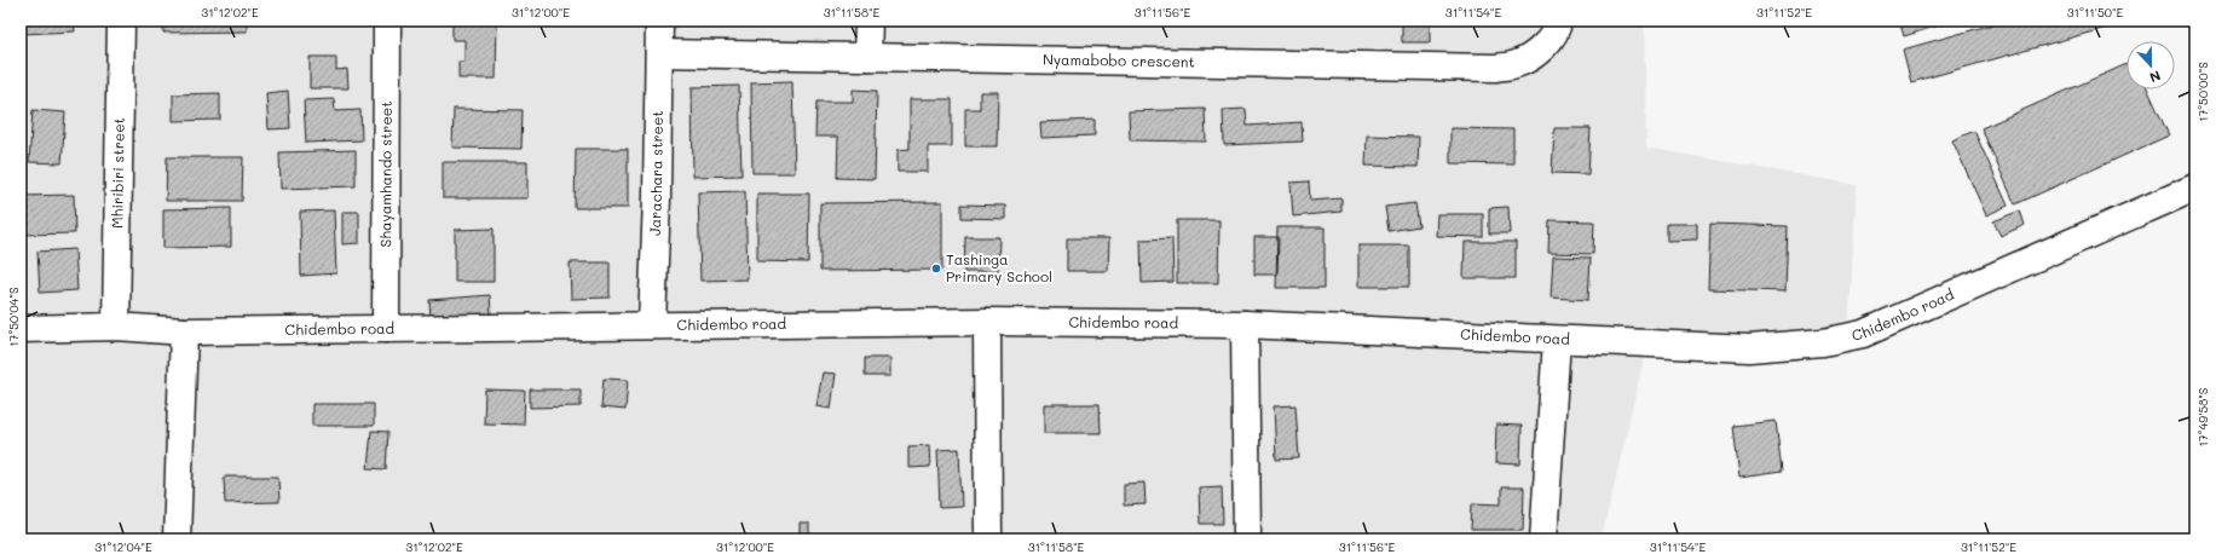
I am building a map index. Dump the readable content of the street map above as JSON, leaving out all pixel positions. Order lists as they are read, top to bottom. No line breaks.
{"streets":{"street":["Nyamabobo crescent","Mhiribiri street","Jarachara street","Shayamhando street","Chidembo road"]},"crossings":[["Nyamabobo crescent","Jarachara street"],["Mhiribiri street","Chidembo road"],["Jarachara street","Chidembo road"],["Shayamhando street","Chidembo road"]],"places":["Tashinga Primary School"],"north":"bottom","coordinates":["31°12'02\"E","31°12'00\"E","31°11'58\"E","31°11'56\"E","31°11'54\"E","31°11'52\"E","31°11'50\"E","17°50'00\"S","17°50'04\"S","17°49'58\"S","31°12'04\"E"]}
